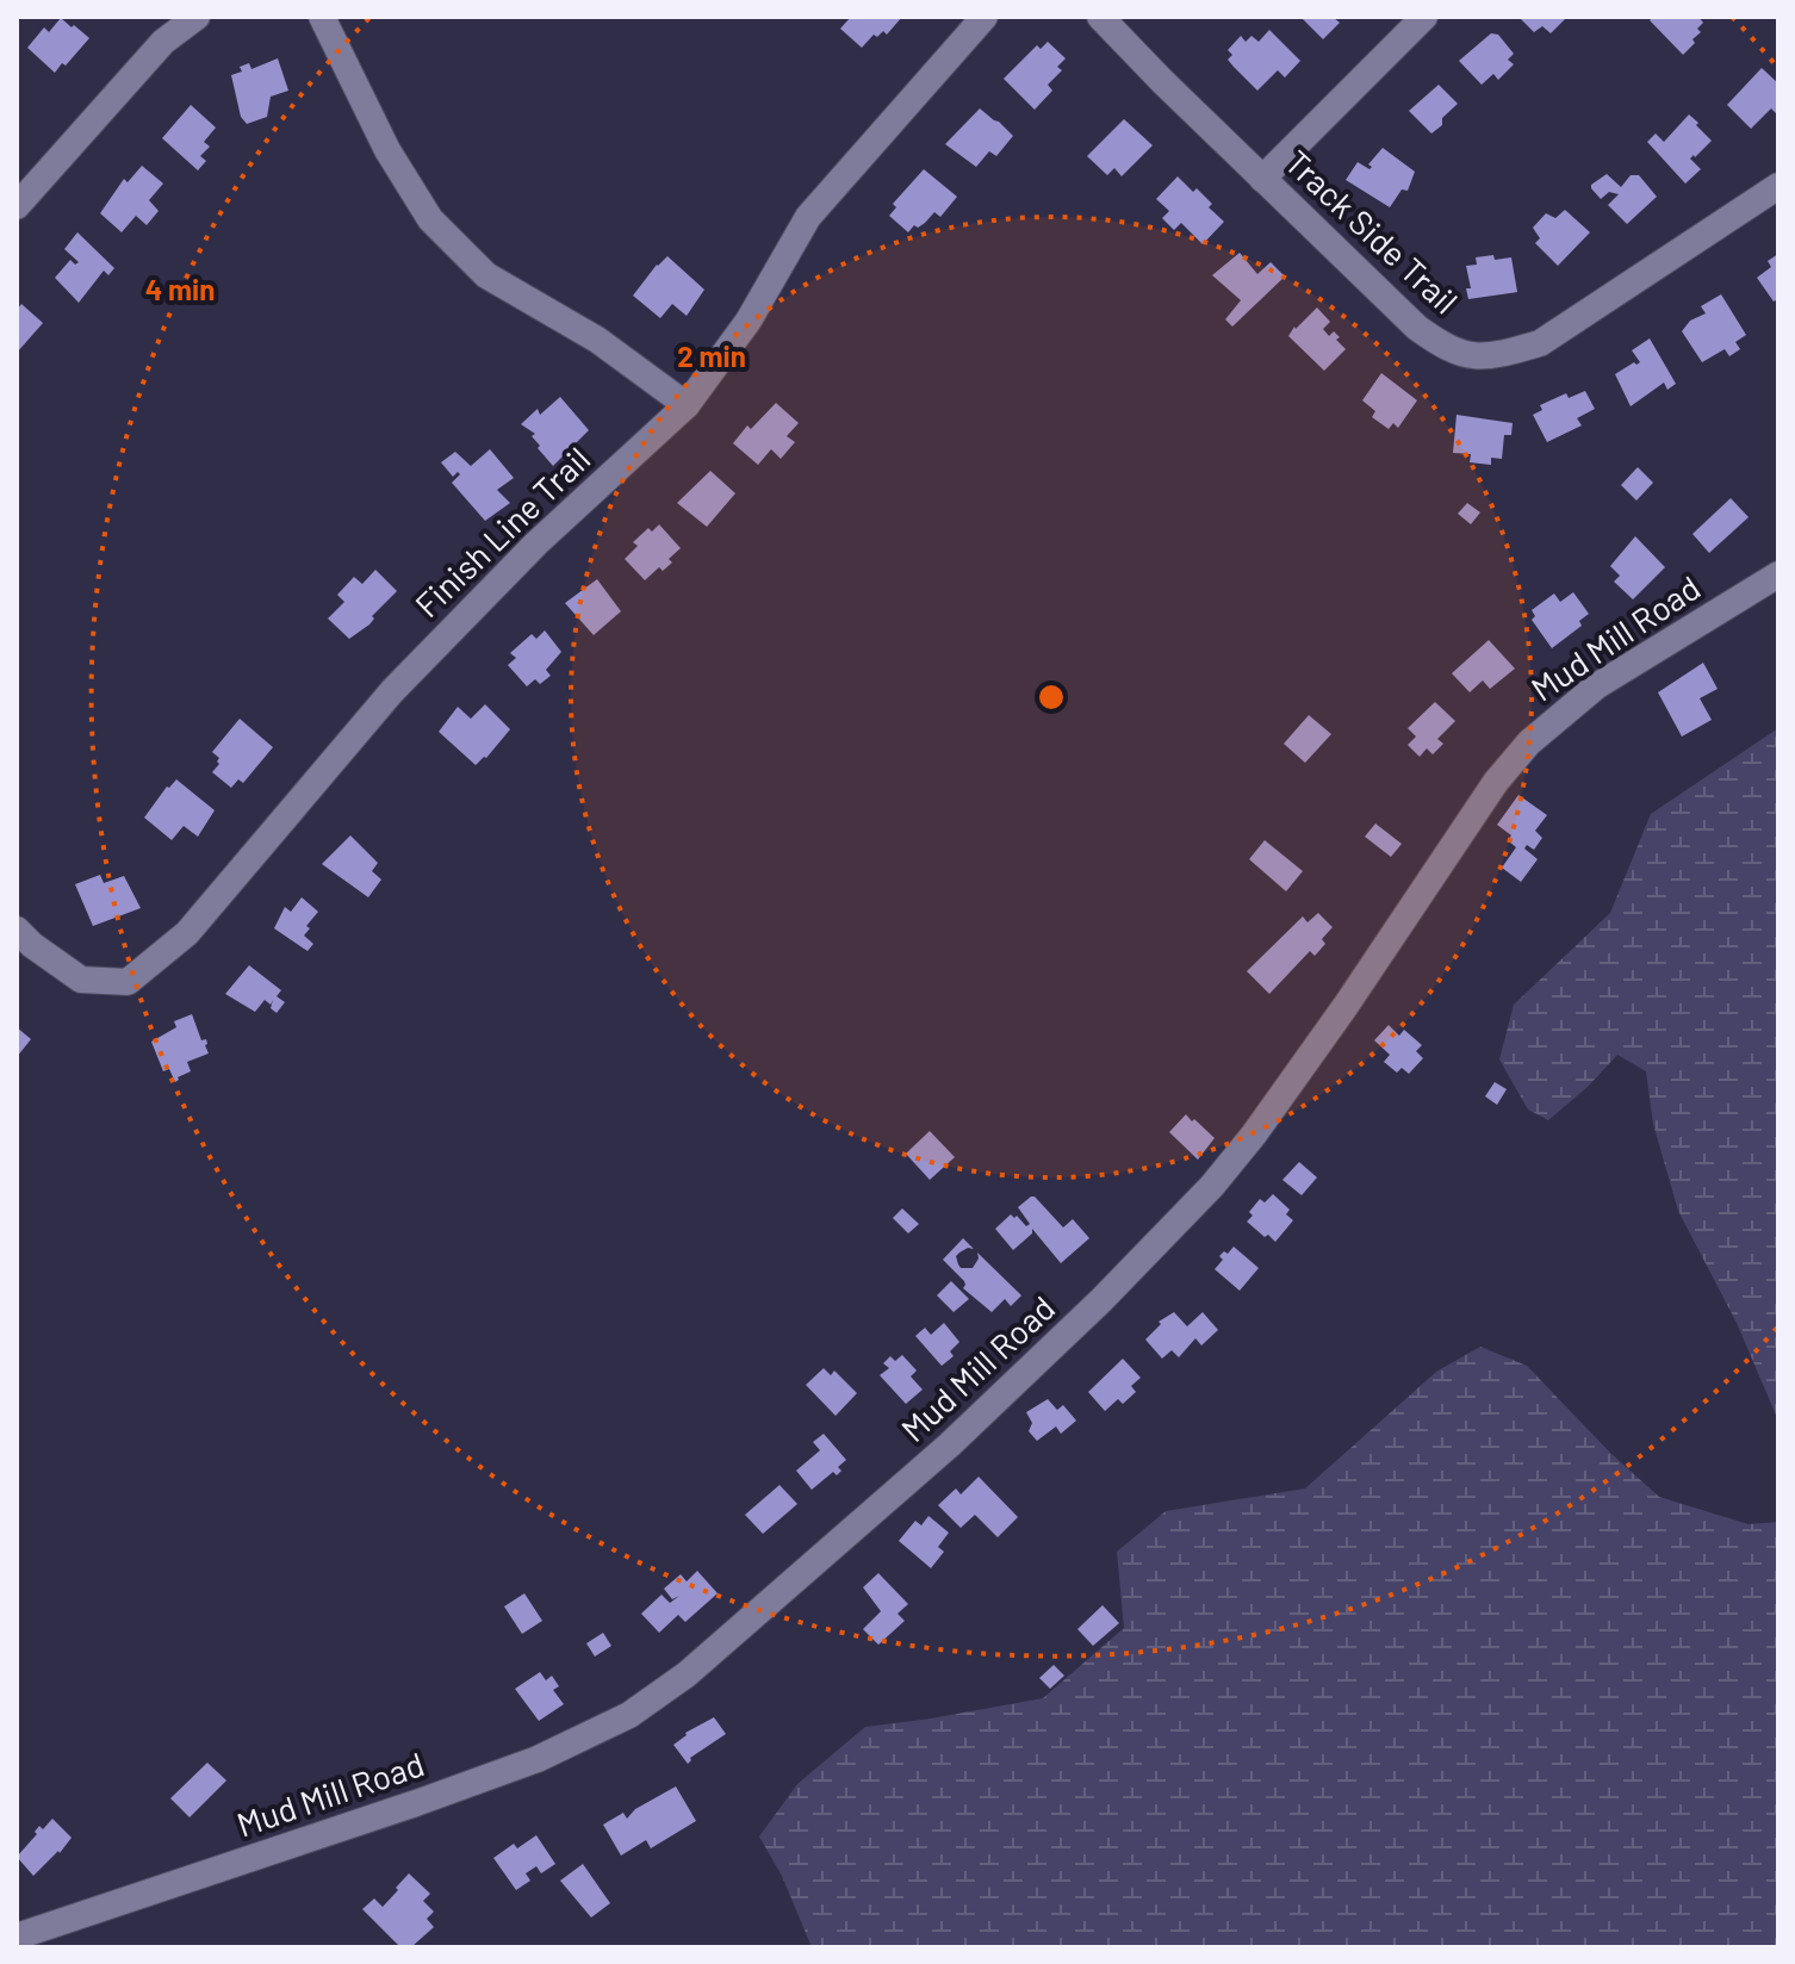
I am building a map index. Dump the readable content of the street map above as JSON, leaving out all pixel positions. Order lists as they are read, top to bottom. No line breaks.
{"streets":{"street":["Track Side Trail","Finish Line Trail","Mud Mill Road"]},"rings":["4 min","2 min"]}
